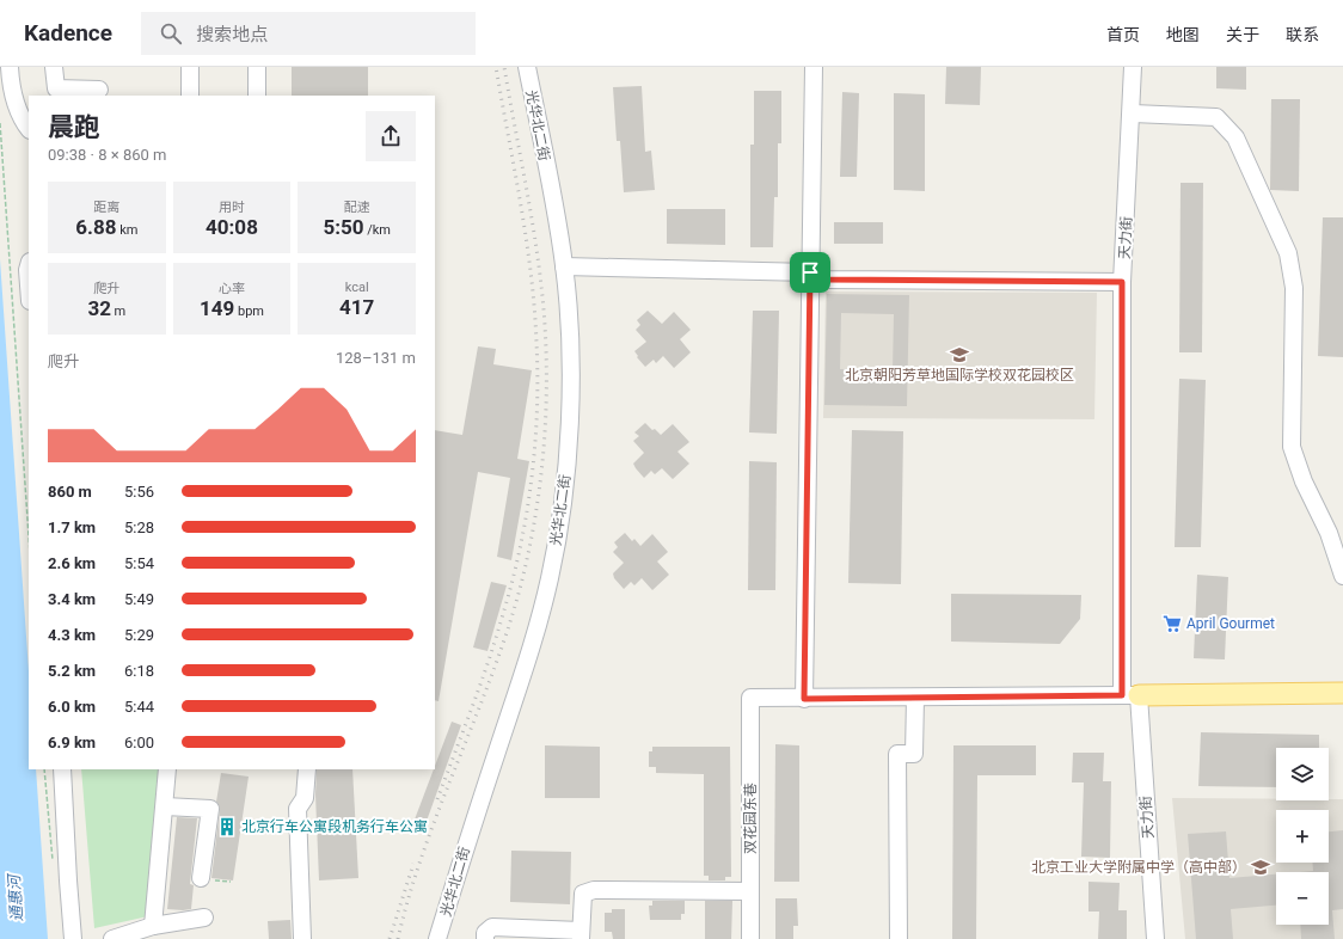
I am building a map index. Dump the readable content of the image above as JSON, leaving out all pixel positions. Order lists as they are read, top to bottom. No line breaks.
{"streets":{"street":["光华北二街","天力街","双花园东巷"]},"water":["通惠河"],"places":{"school or university":["北京朝阳芳草地国际学校双花园校区","北京工业大学附属中学（高中部）"],"supermarket":["April Gourmet"],"building":["北京行车公寓段机务行车公寓"]},"page":{"header":"Kadence","search":"搜索地点","nav":["首页","地图","关于","联系"],"heading":["晨跑","09:38 · 8 × 860 m"],"stats":[["距离","6.88 km"],["用时","40:08"],["配速","5:50 /km"],["爬升","32 m"],["心率","149 bpm"],["kcal","417"]],"chart":["爬升","128–131 m"],"list":[{"name":"860 m","note":"5:56"},{"name":"1.7 km","note":"5:28"},{"name":"2.6 km","note":"5:54"},{"name":"3.4 km","note":"5:49"},{"name":"4.3 km","note":"5:29"},{"name":"5.2 km","note":"6:18"},{"name":"6.0 km","note":"5:44"},{"name":"6.9 km","note":"6:00"}],"map_buttons":["+","−"]}}
